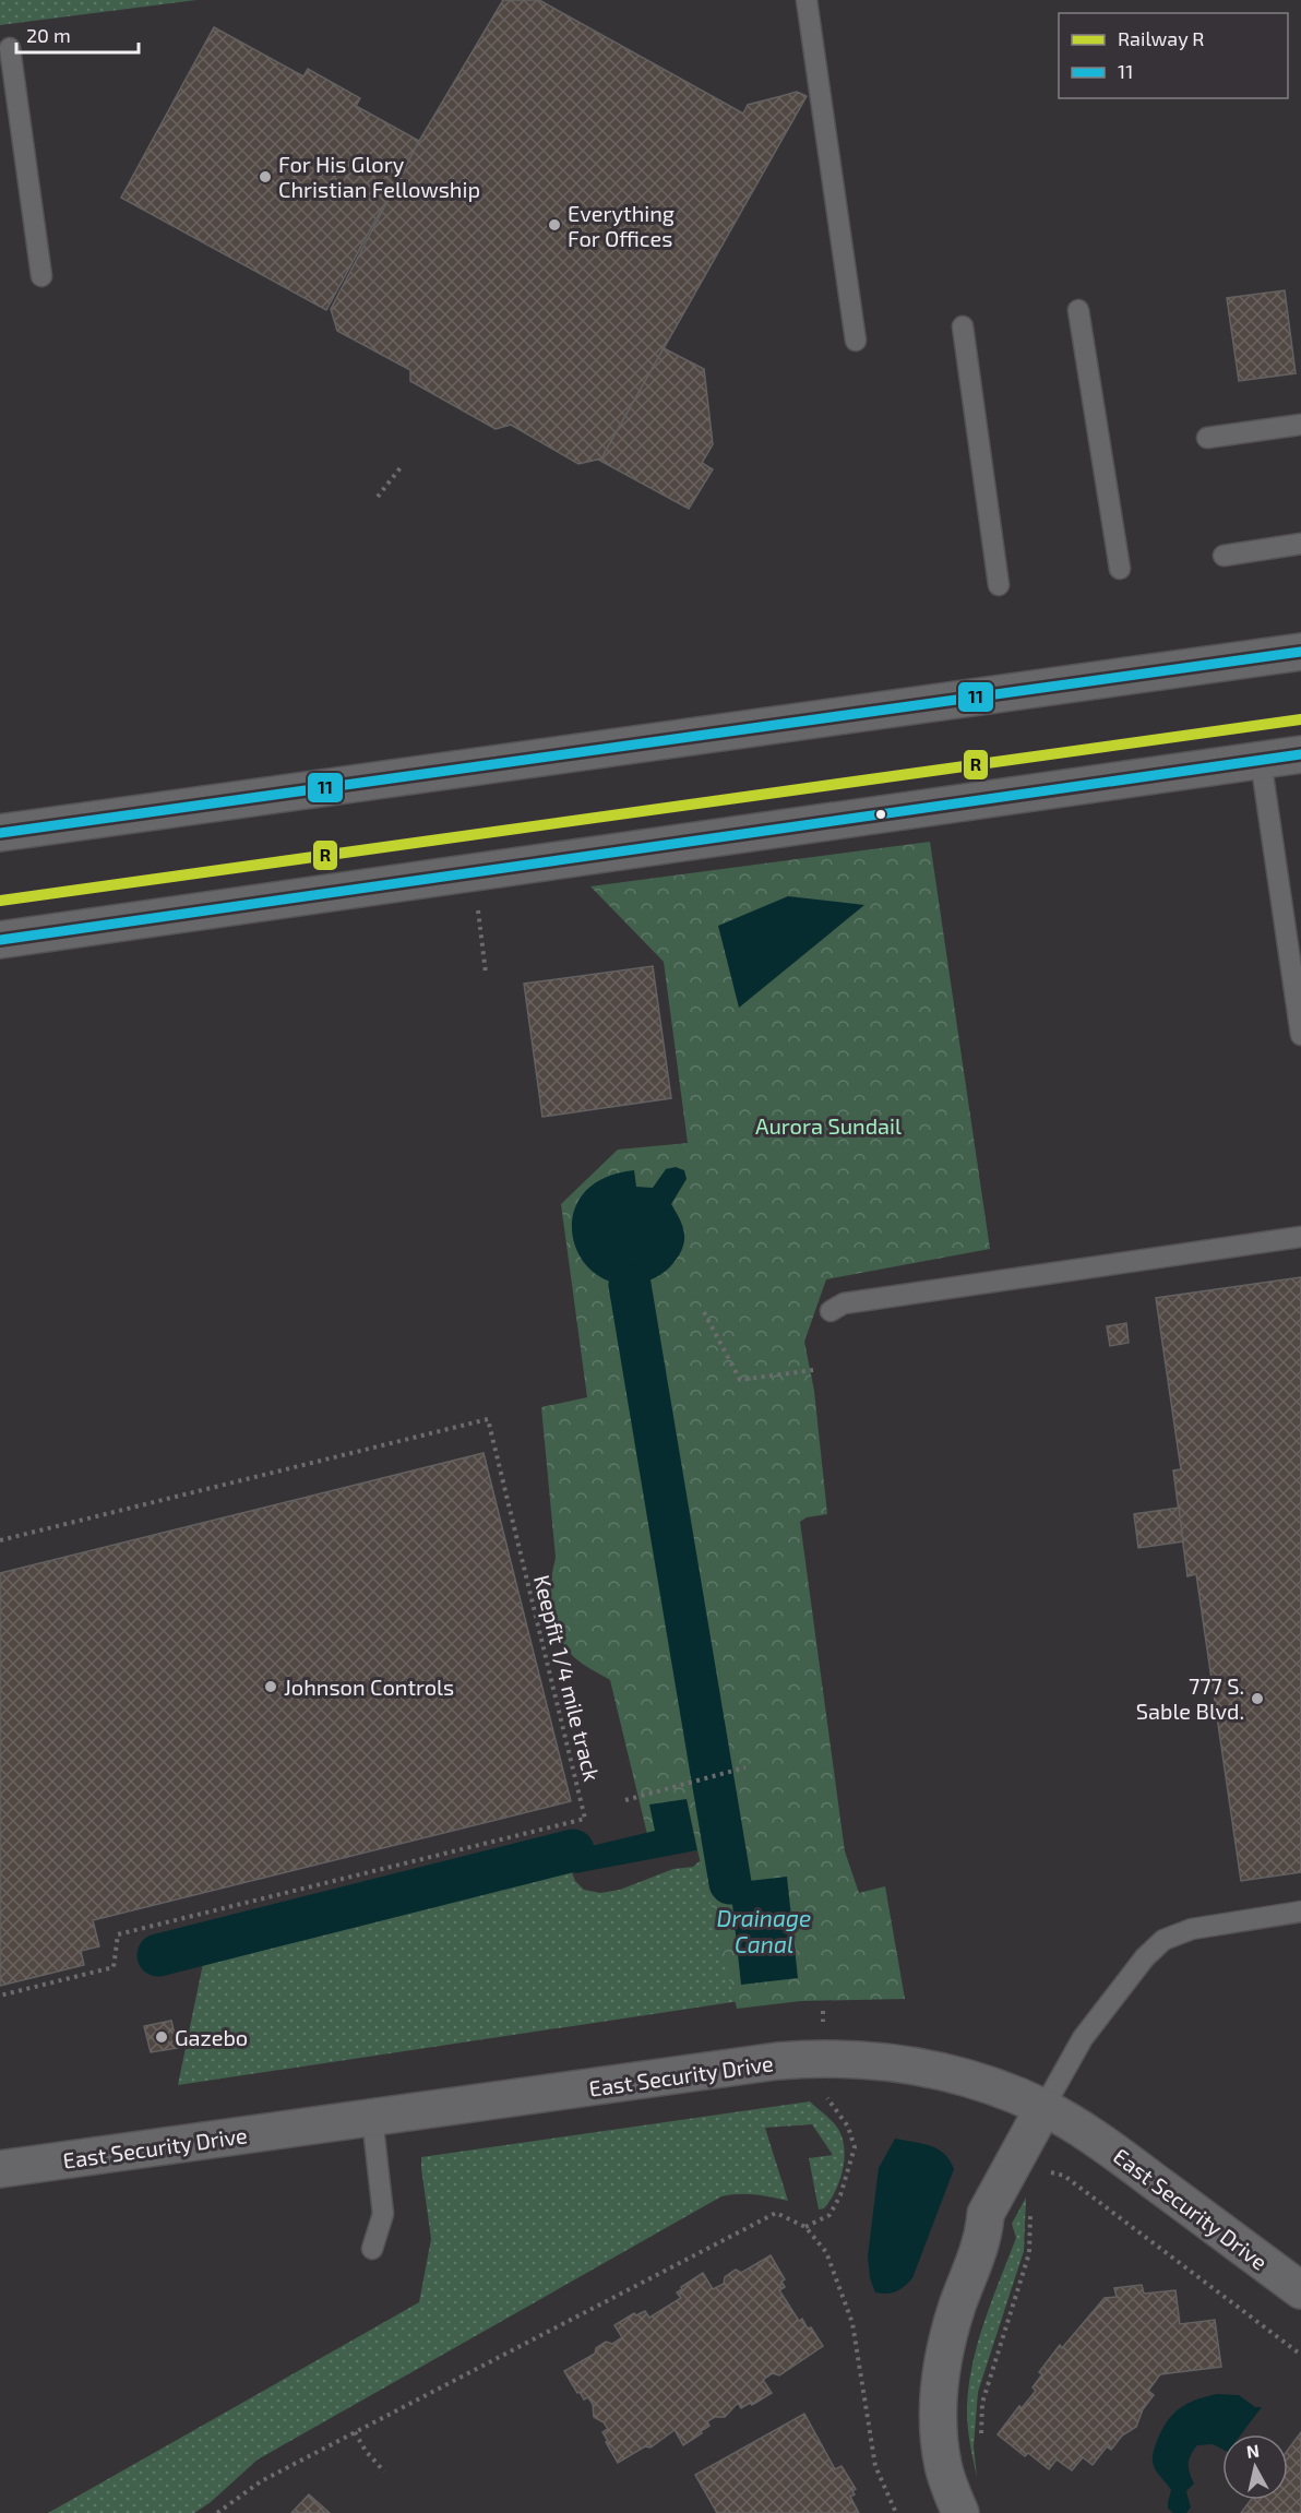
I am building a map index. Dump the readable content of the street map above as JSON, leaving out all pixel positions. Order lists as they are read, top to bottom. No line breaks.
{"streets":{"street":["East Security Drive"],"path":["Keepfit 1/4 mile track"]},"water":["Drainage Canal"],"parks":["Aurora Sundail"],"places":["For His Glory Christian Fellowship","Everything For Offices","Johnson Controls","777 S. Sable Blvd.","Gazebo"],"lines":["transit line 11","rail line R"],"legend":["Railway R","11"],"scale_bar":"20 m","north":"top"}
